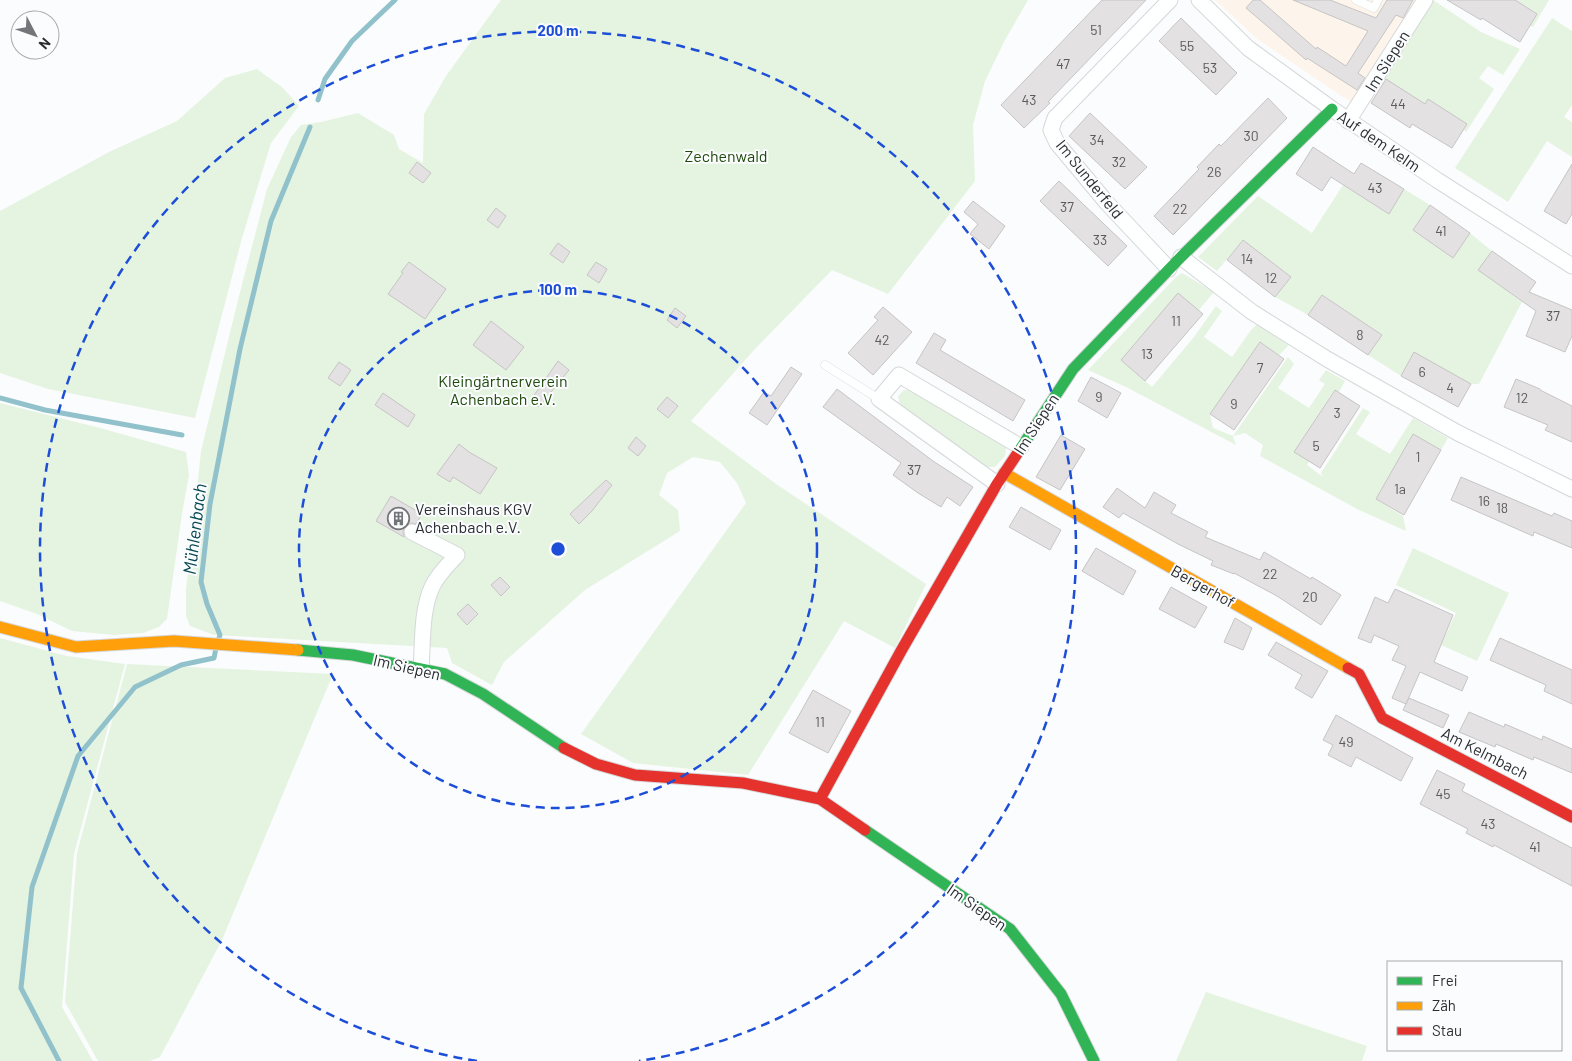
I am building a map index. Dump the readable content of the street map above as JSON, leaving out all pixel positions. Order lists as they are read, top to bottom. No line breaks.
{"streets":{"street":["Im Siepen","Auf dem Kelm","Im Sunderfeld","Bergerhof","Am Kelmbach"]},"crossings":[["Im Siepen","Auf dem Kelm"],["Im Siepen","Im Sunderfeld"],["Im Siepen","Bergerhof"],["Bergerhof","Am Kelmbach"]],"water":["Mühlenbach"],"parks":["Zechenwald","Kleingärtnerverein Achenbach e.V."],"places":{"building":["Vereinshaus KGV Achenbach e.V."]},"house_numbers":["51","55","47","53","43","44","30","34","32","26","43","37","22","41","33","14","12","37","11","8","42","13","7","6","4","9","12","9","3","5","1","37","1a","16","18","22","20","11","49","45","43","41"],"legend":["Frei","Zäh","Stau"],"north":"bottom right","rings":["200 m","100 m"]}
